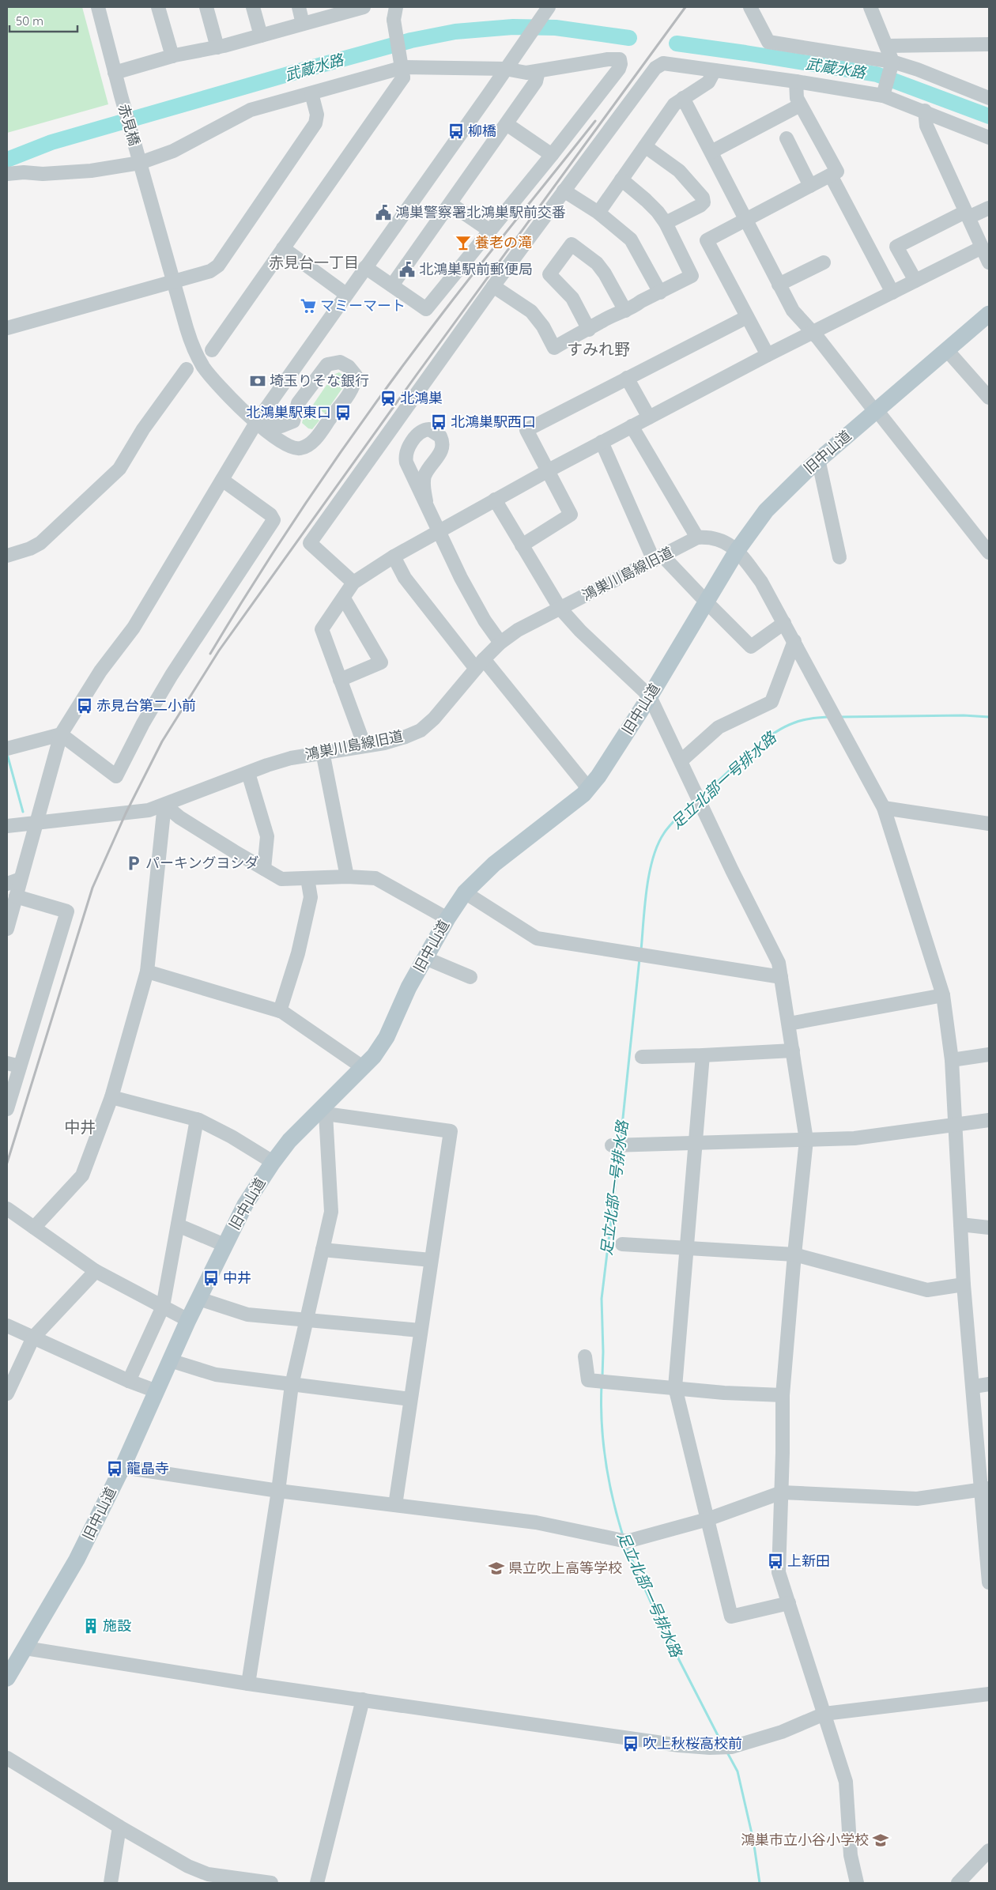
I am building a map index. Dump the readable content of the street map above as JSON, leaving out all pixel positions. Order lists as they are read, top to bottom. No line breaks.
{"streets":{"main road":["旧中山道"],"street":["赤見橋","鴻巣川島線旧道"]},"districts":["赤見台一丁目","すみれ野","中井"],"water":["武蔵水路","足立北部一号排水路"],"places":{"bus stop":["柳橋","北鴻巣駅東口","北鴻巣駅西口","赤見台第二小前","中井","龍晶寺","上新田","吹上秋桜高校前"],"public building":["鴻巣警察署北鴻巣駅前交番","北鴻巣駅前郵便局"],"bar":["養老の滝"],"supermarket":["マミーマート"],"bank":["埼玉りそな銀行"],"station":["北鴻巣"],"parking":["パーキングヨシダ"],"school or university":["県立吹上高等学校","鴻巣市立小谷小学校"],"building":["施設"]},"scale_bar":"50 m"}
